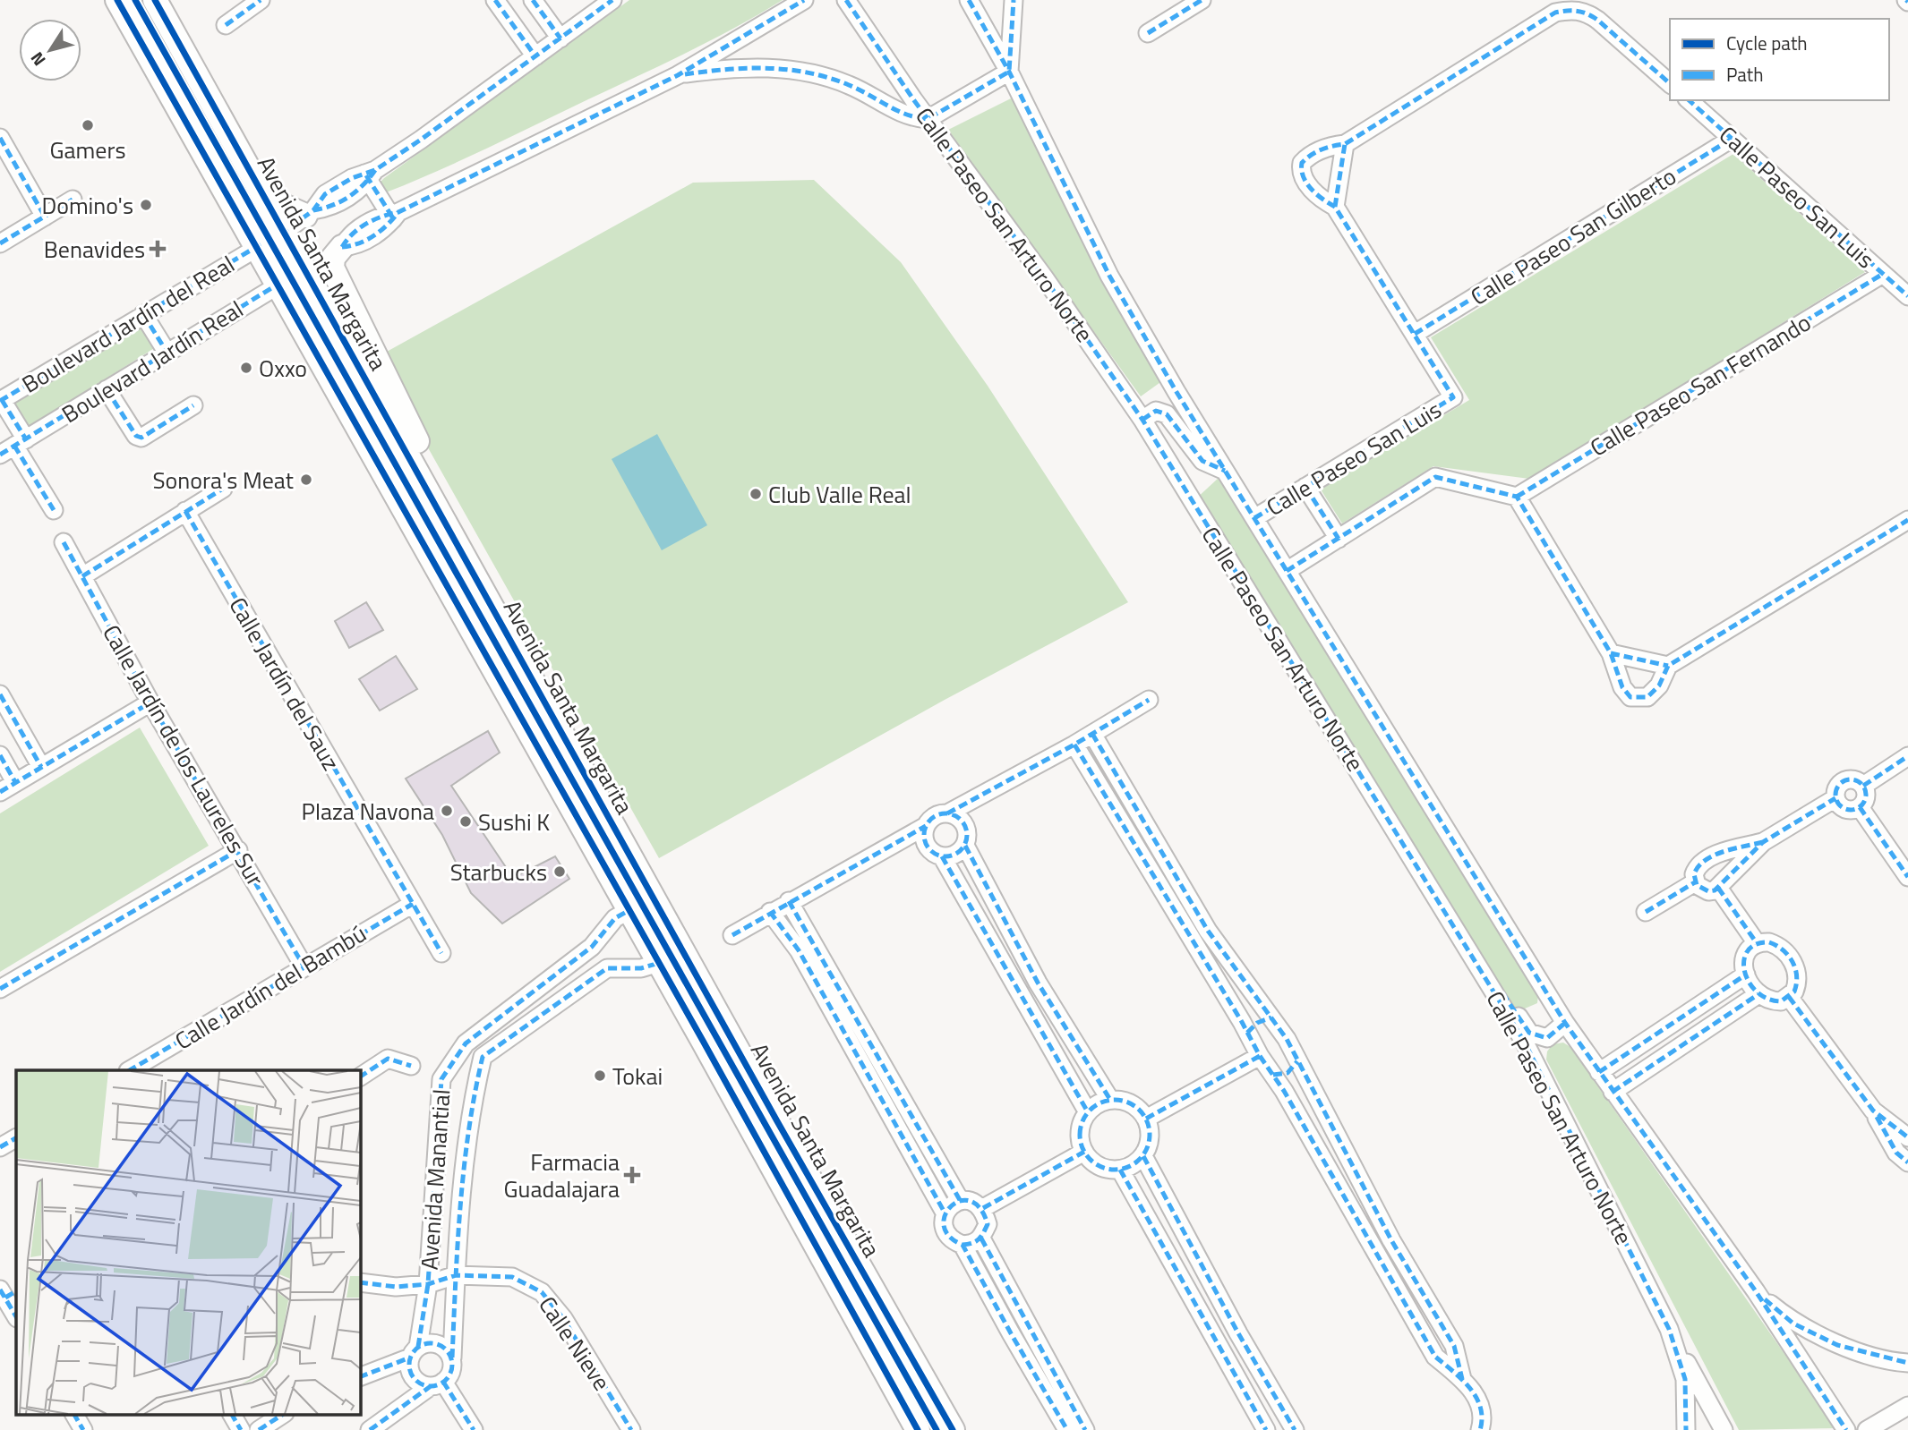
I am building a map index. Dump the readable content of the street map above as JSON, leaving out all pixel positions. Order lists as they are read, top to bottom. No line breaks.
{"streets":{"main road":["Avenida Santa Margarita"],"street":["Calle Paseo San Luis","Calle Paseo San Arturo Norte","Calle Paseo San Gilberto","Boulevard Jardín del Real","Boulevard Jardín Real","Calle Paseo San Fernando","Calle Jardín del Sauz","Calle Jardín de los Laureles Sur","Calle Jardín del Bambú","Avenida Manantial","Calle Nieve"]},"crossings":[["Calle Paseo San Luis","Calle Paseo San Arturo Norte"],["Calle Paseo San Luis","Calle Paseo San Gilberto"],["Calle Paseo San Luis","Calle Paseo San Fernando"],["Avenida Santa Margarita","Boulevard Jardín del Real"],["Avenida Santa Margarita","Boulevard Jardín Real"],["Avenida Santa Margarita","Avenida Manantial"],["Calle Jardín del Sauz","Calle Jardín del Bambú"],["Calle Jardín de los Laureles Sur","Calle Jardín del Bambú"],["Avenida Manantial","Calle Nieve"]],"places":{"other":["Gamers","Domino's","Oxxo","Sonora's Meat","Club Valle Real","Plaza Navona","Sushi K","Starbucks","Tokai"],"health":["Benavides","Farmacia Guadalajara"]},"legend":["Cycle path","Path"],"north":"bottom left"}
